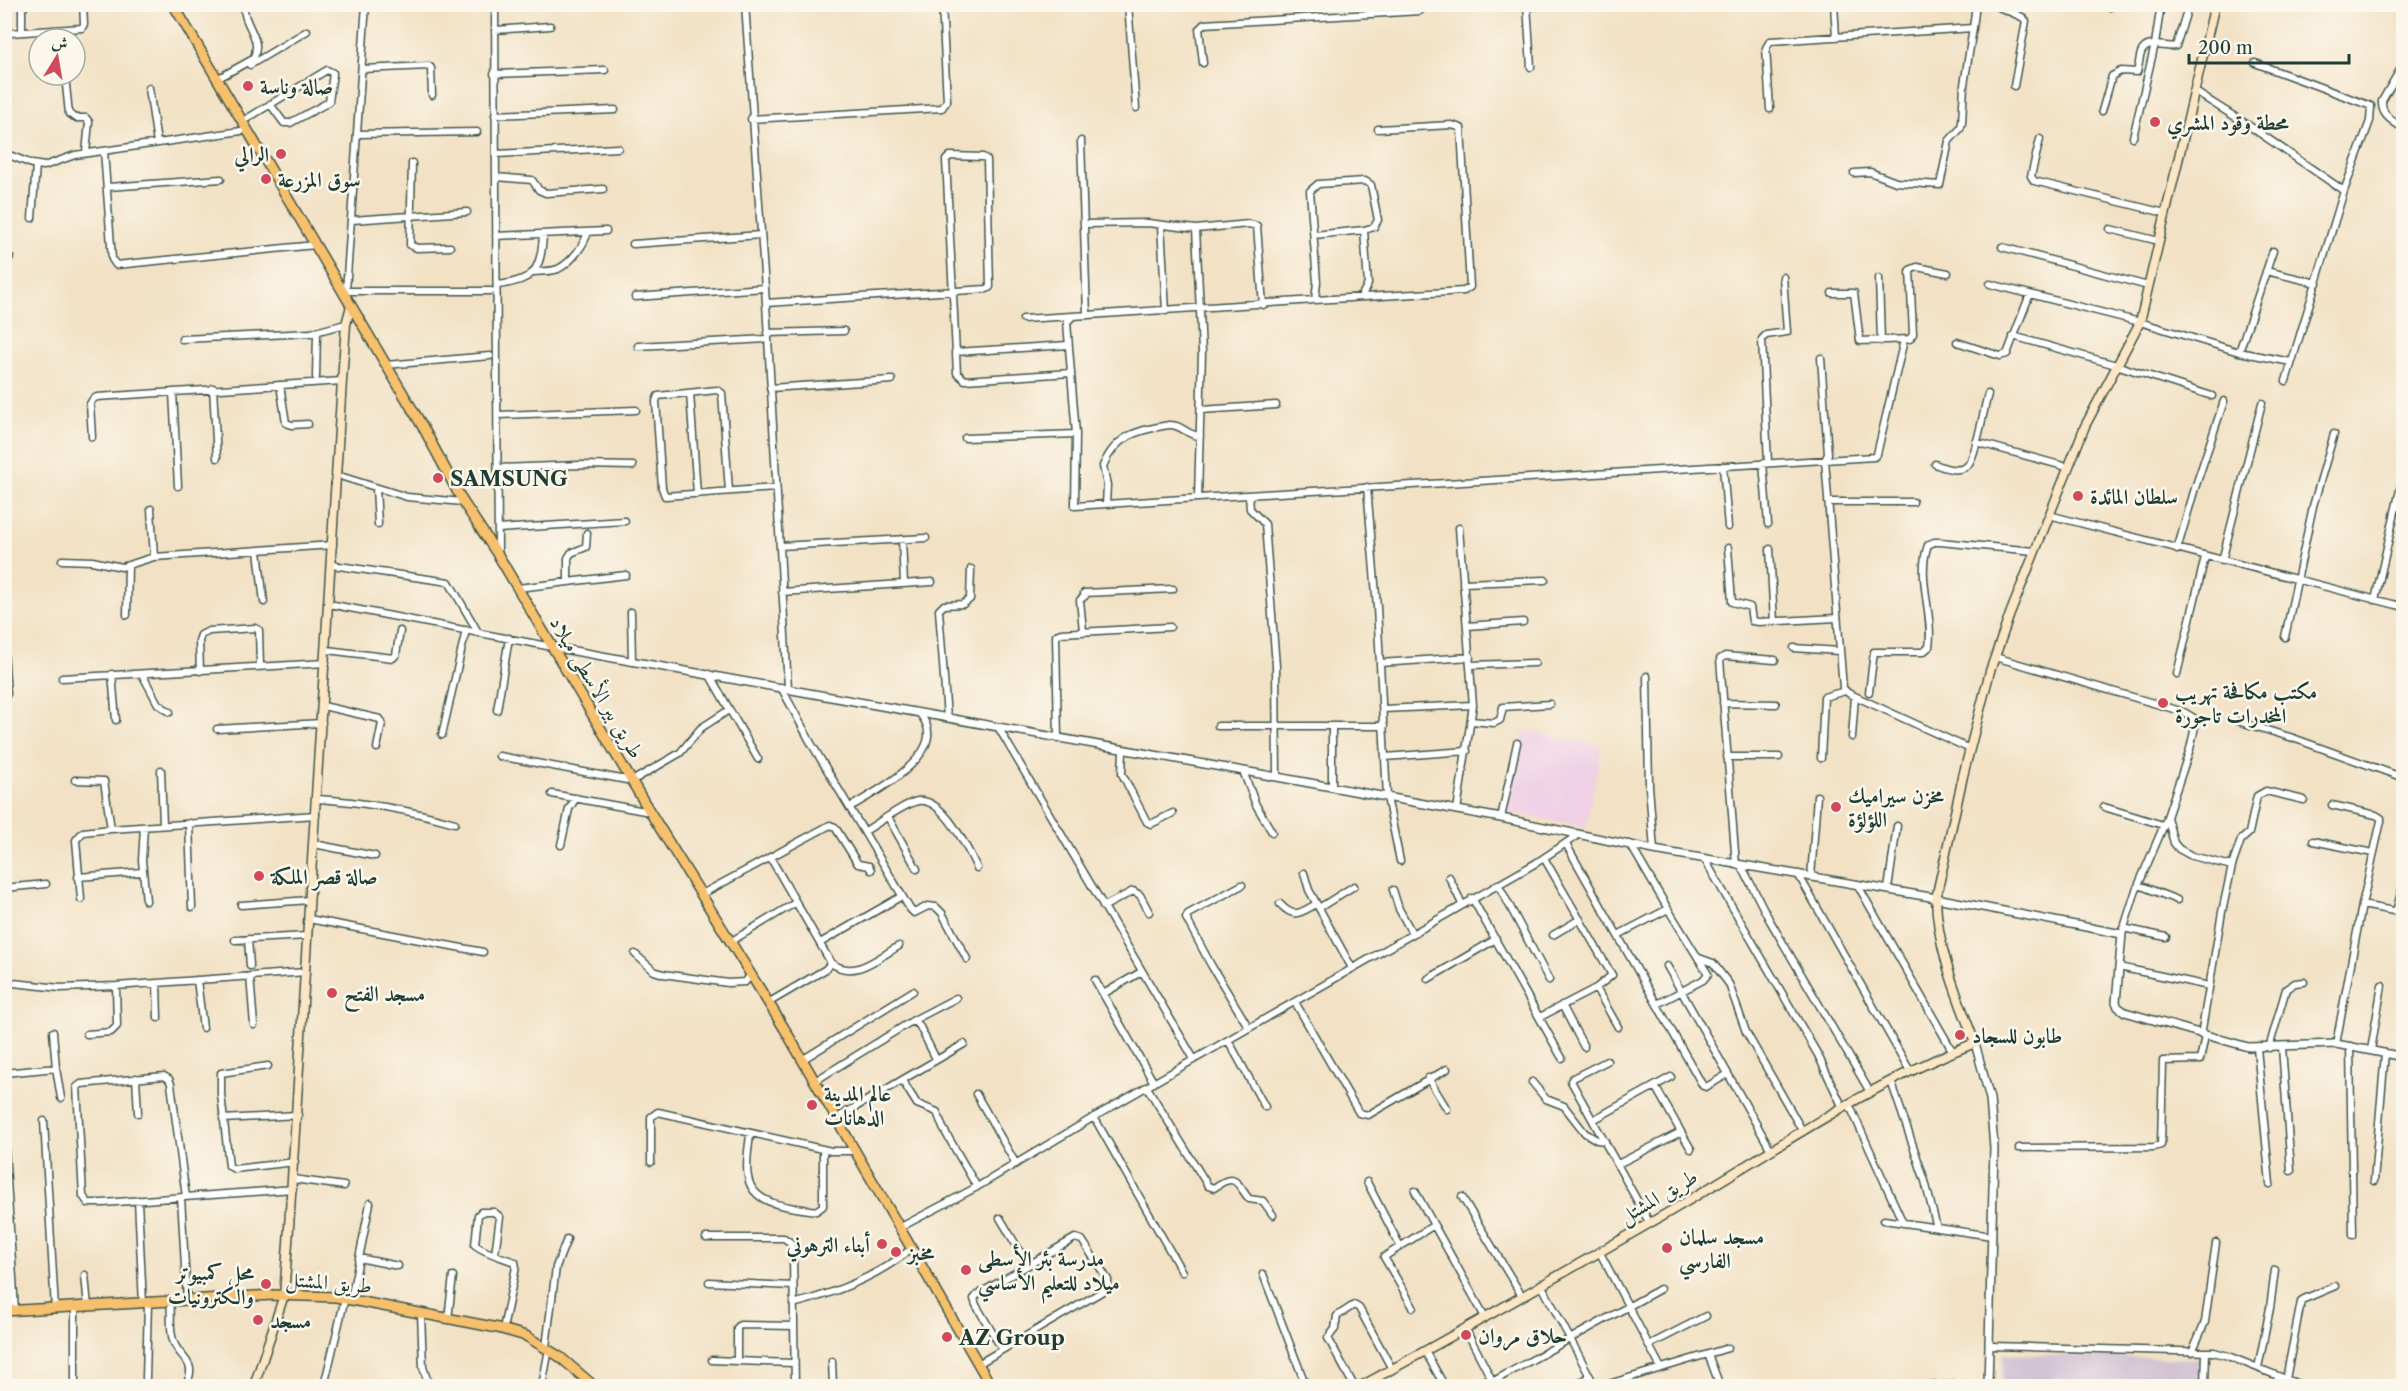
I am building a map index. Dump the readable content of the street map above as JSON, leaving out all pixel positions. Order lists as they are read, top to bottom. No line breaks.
{"streets":{"main road":["طريق بير الأسطى ميلاد","طريق المشتل"]},"places":["صالة وناسة","محطة وقود المشري","الرالي","سوق المزرعة","SAMSUNG","سلطان المائدة","مكتب مكافحة تهريب المخدرات تاجورة","مخزن سيراميك اللؤلؤة","صالة قصر الملكة","مسجد الفتح","طابون للسجاد","عالم المدينة الدهانات","أبناء الترهوني","مسجد سلمان الفارسي","مخبز","مدرسة بئر الأسطى ميلاد للتعليم الأساسي","محل كمبيوتر والكترونيات","مسجد","حلاق مروان","AZ Group"],"scale_bar":"200 m","north":"top"}
